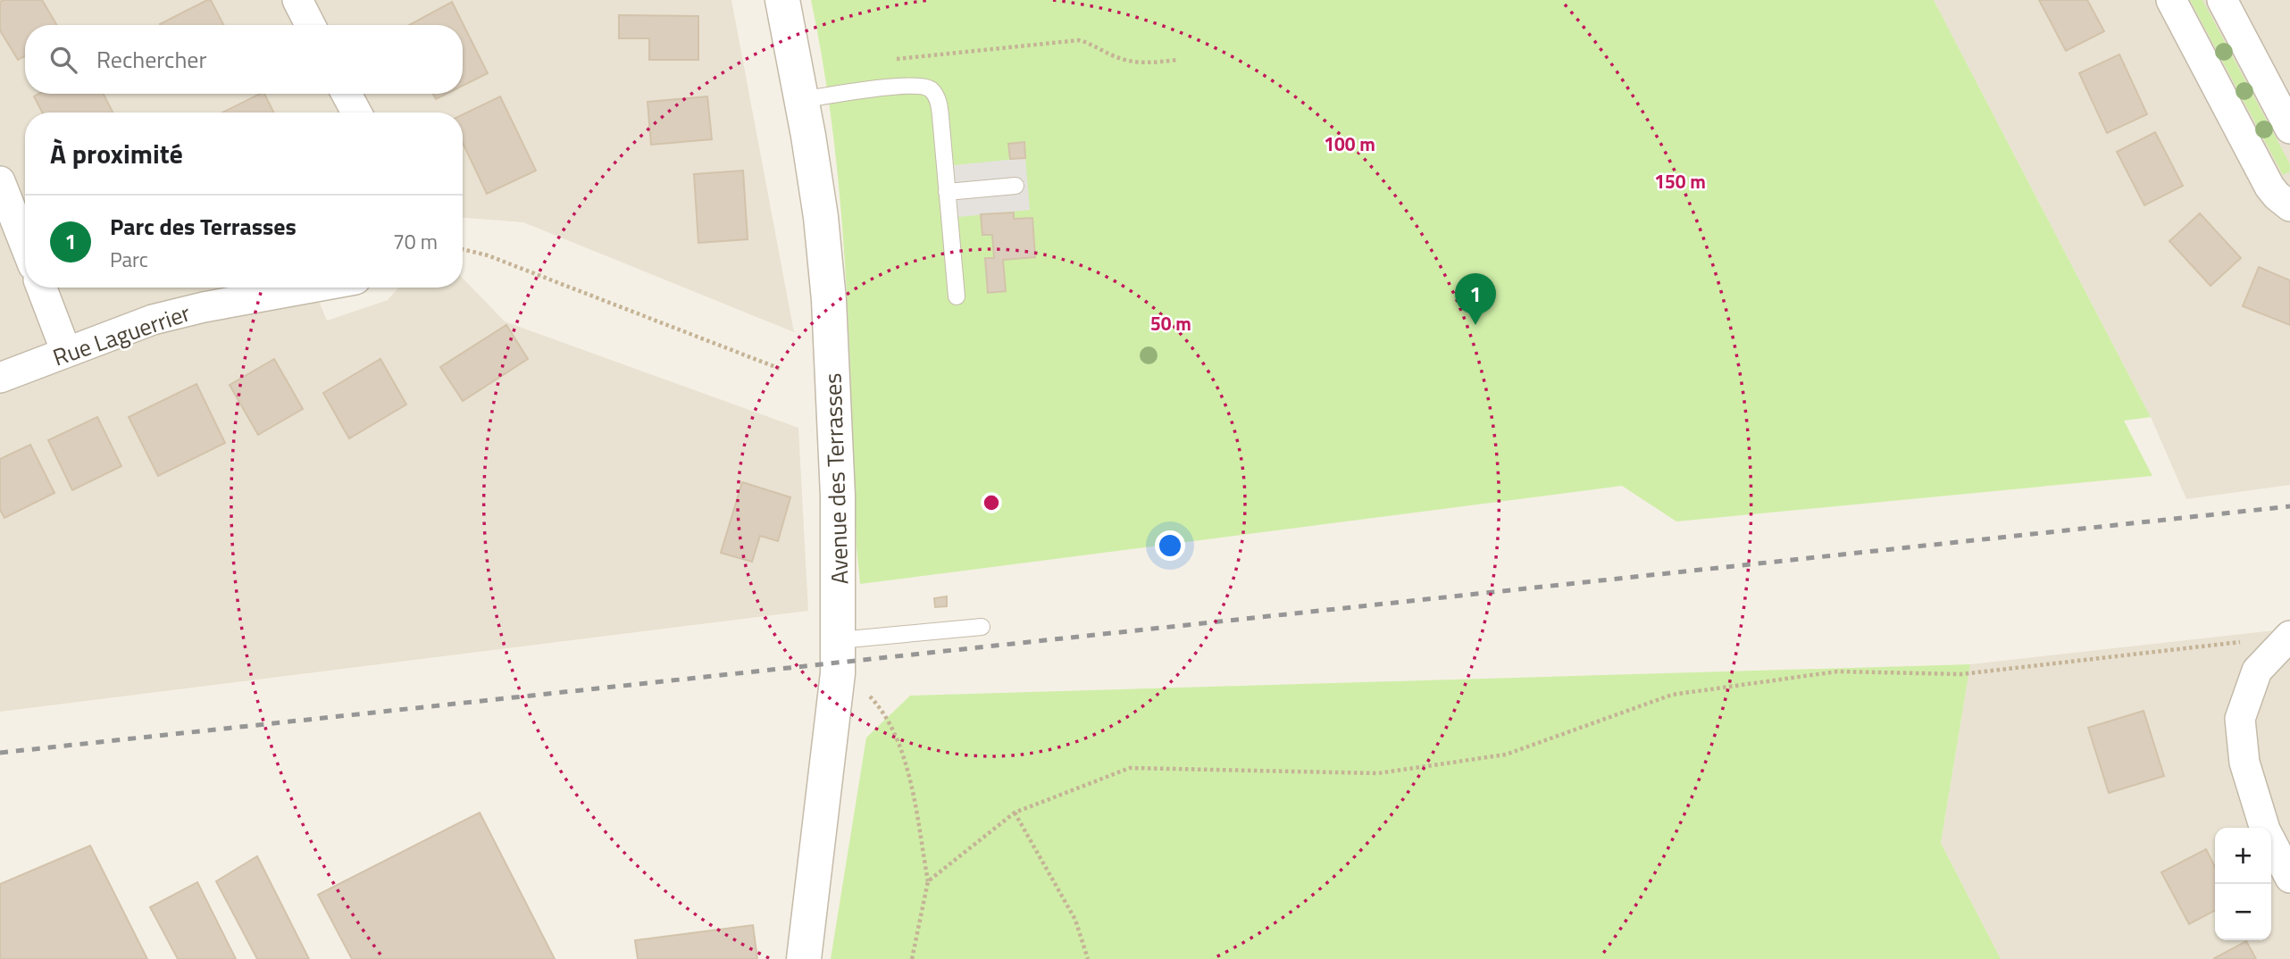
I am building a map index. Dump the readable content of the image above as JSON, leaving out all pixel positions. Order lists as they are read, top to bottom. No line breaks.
{"streets":{"street":["Rue Laguerrier","Avenue des Terrasses"]},"page":{"search":"Rechercher","heading":"À proximité","list":[{"mark":"1","name":"Parc des Terrasses","note":"Parc","value":"70 m"}],"pins":"1","map_buttons":["+","−"]},"rings":["100 m","150 m","50 m"]}
